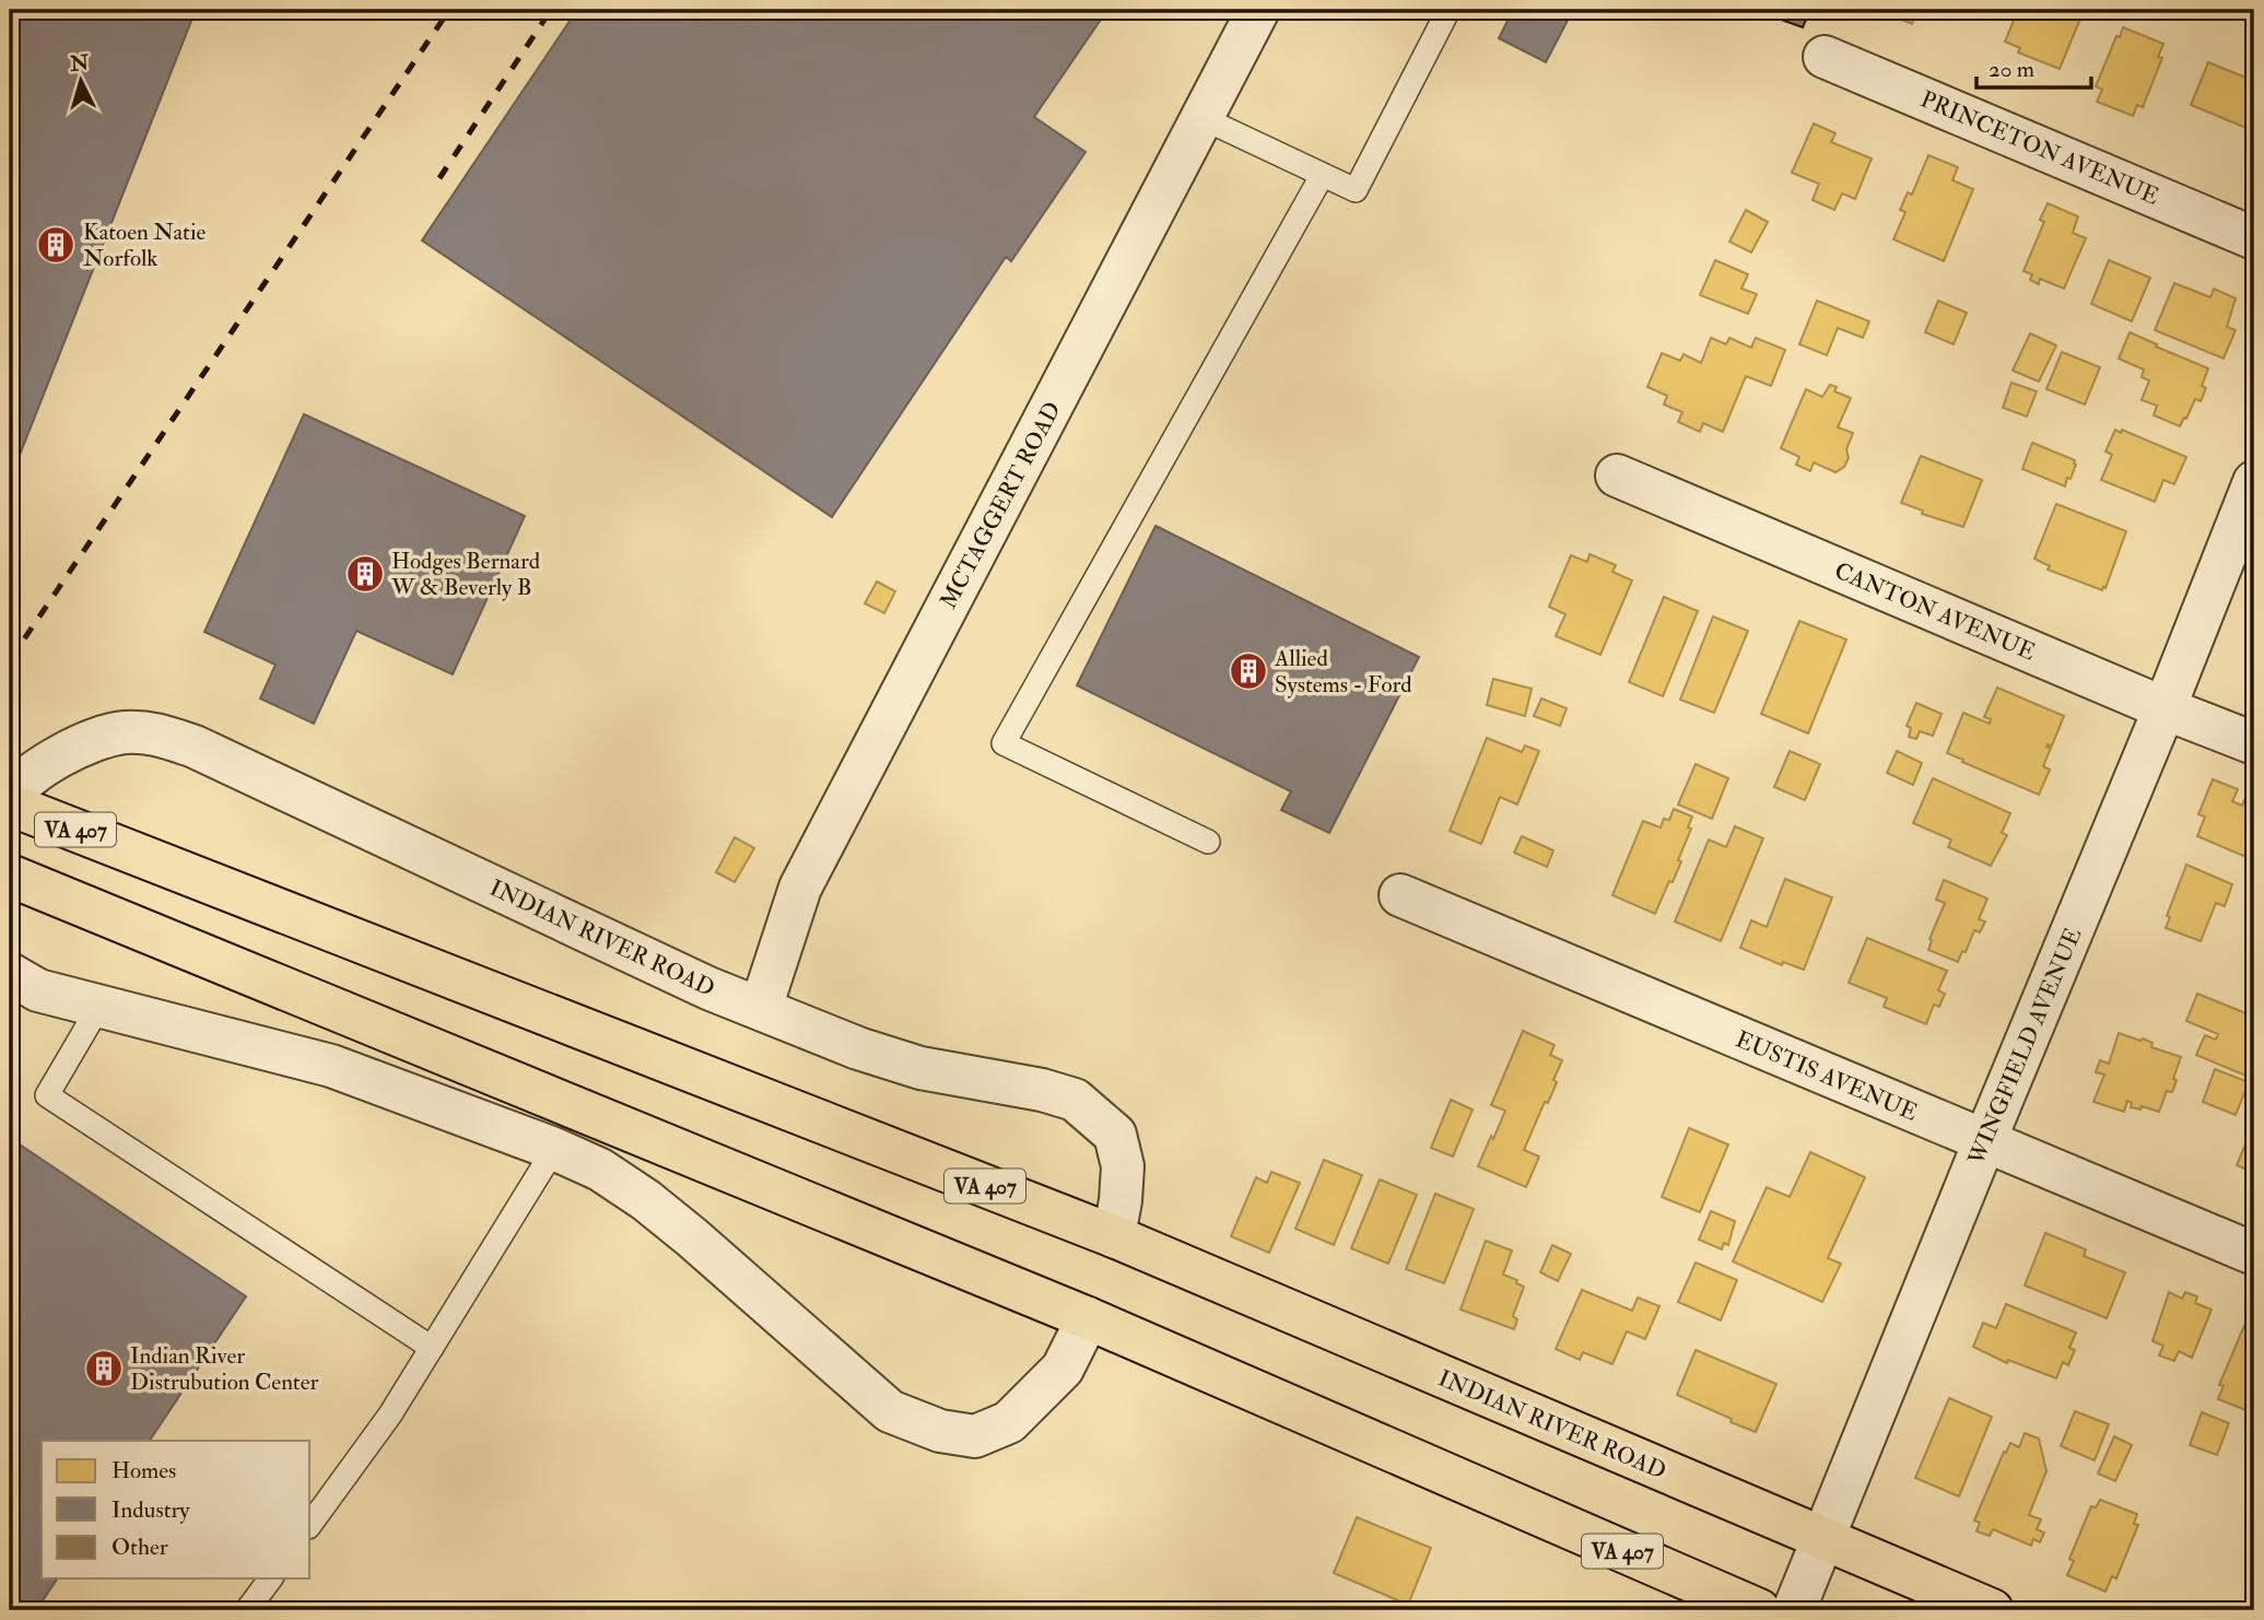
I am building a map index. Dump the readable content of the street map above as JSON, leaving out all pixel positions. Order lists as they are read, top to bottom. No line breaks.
{"streets":{"main road":["VA 407","INDIAN RIVER ROAD"],"street":["PRINCETON AVENUE","MCTAGGERT ROAD","CANTON AVENUE","WINGFIELD AVENUE","EUSTIS AVENUE"]},"crossings":[["MCTAGGERT ROAD","INDIAN RIVER ROAD"],["CANTON AVENUE","WINGFIELD AVENUE"],["INDIAN RIVER ROAD","WINGFIELD AVENUE"],["WINGFIELD AVENUE","EUSTIS AVENUE"]],"places":{"building":["Katoen Natie Norfolk","Hodges Bernard W & Beverly B","Allied Systems - Ford","Indian River Distrubution Center"]},"legend":["Homes","Industry","Other"],"scale_bar":"20 m","north":"top"}
